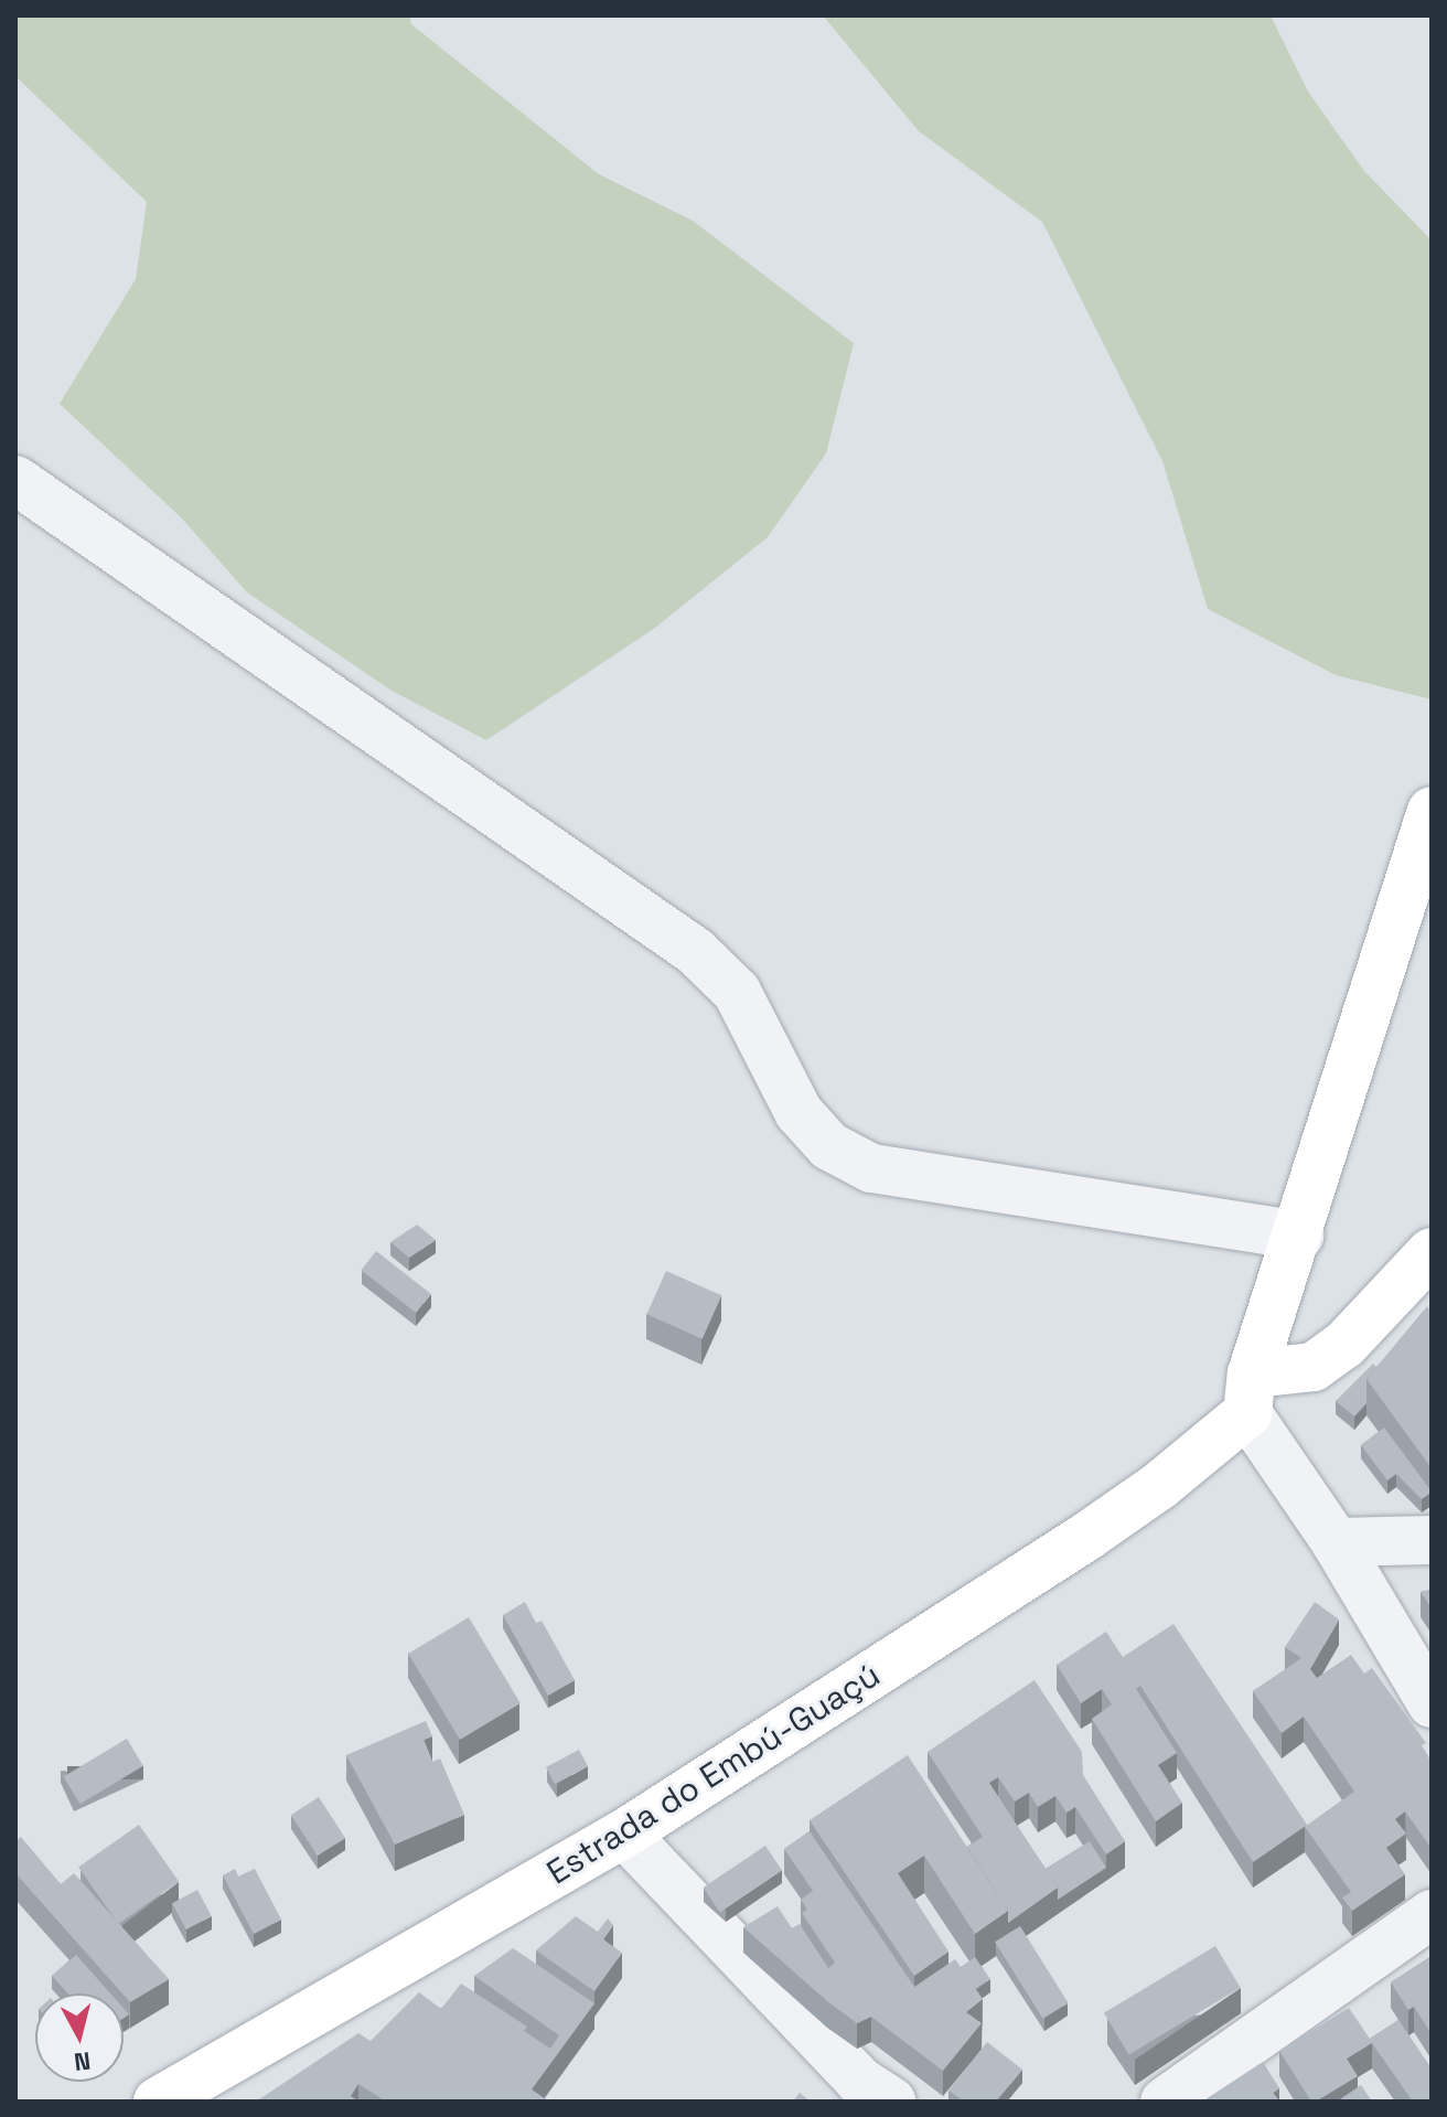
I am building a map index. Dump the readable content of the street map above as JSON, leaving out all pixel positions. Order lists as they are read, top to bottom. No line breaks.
{"streets":{"main road":["Estrada do Embú-Guaçú"]},"north":"bottom"}
